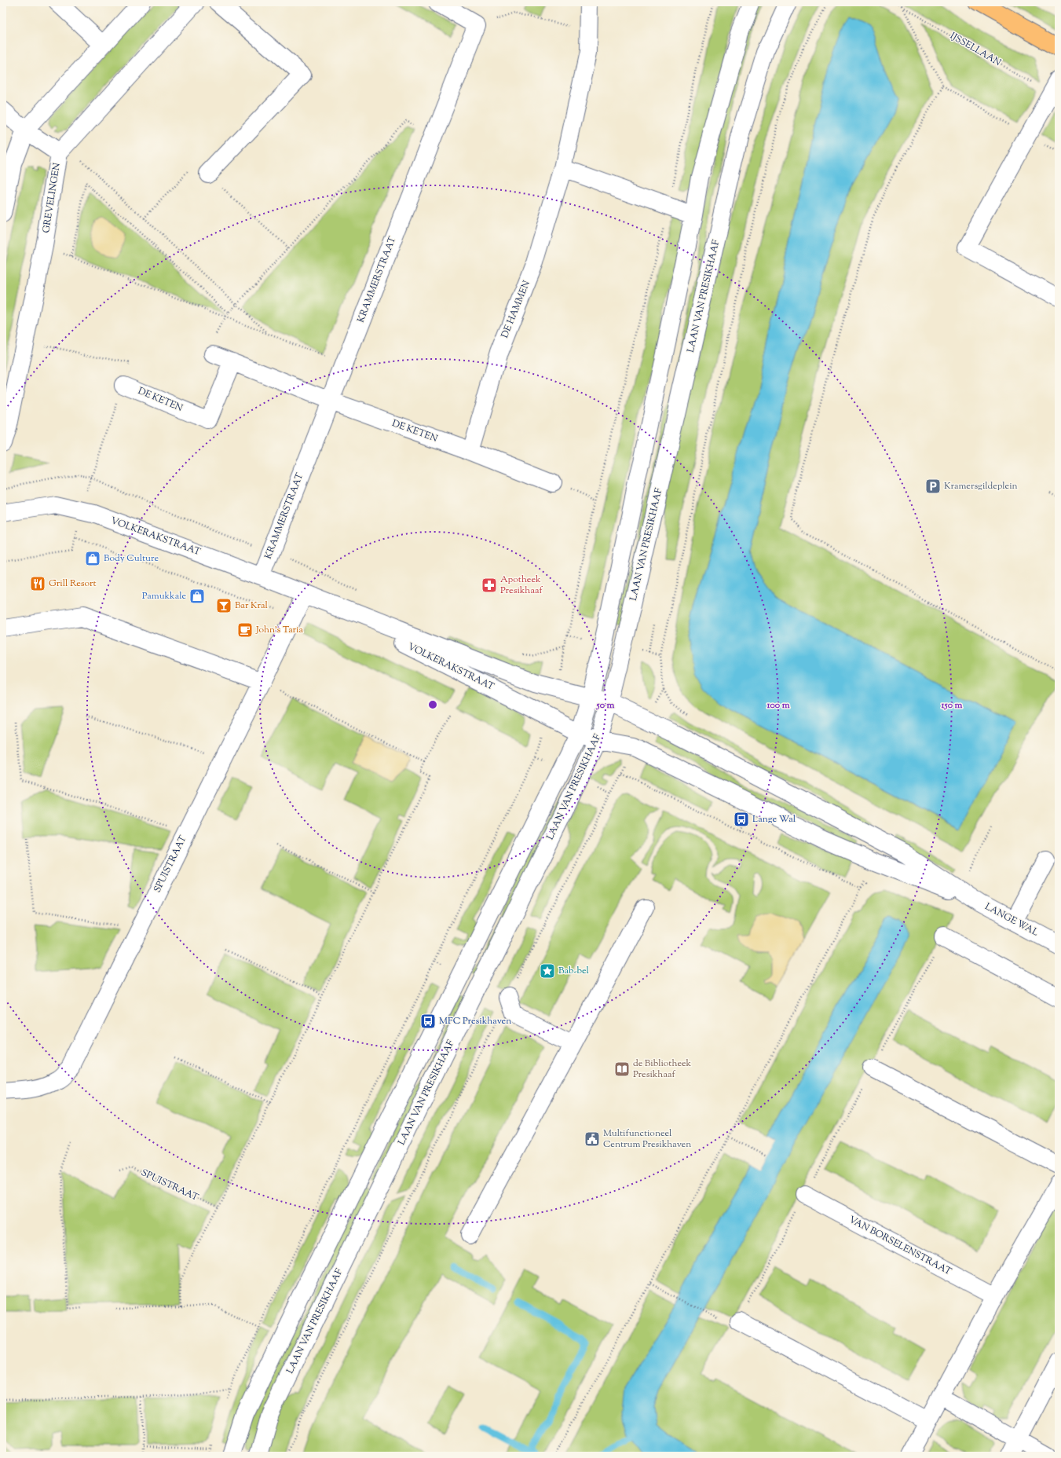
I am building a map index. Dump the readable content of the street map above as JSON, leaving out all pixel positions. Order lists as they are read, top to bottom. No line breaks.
{"streets":{"street":["GREVELINGEN","KRAMMERSTRAAT","LAAN VAN PRESIKHAAF","DE HAMMEN","DE KETEN","VOLKERAKSTRAAT","SPUISTRAAT","LANGE WAL","VAN BORSELENSTRAAT"],"path":["IJSSELLAAN"]},"crossings":[["KRAMMERSTRAAT","DE KETEN"],["KRAMMERSTRAAT","VOLKERAKSTRAAT"],["LAAN VAN PRESIKHAAF","VOLKERAKSTRAAT"],["LAAN VAN PRESIKHAAF","LANGE WAL"],["DE HAMMEN","DE KETEN"],["VOLKERAKSTRAAT","SPUISTRAAT"],["VOLKERAKSTRAAT","LANGE WAL"]],"places":{"parking":["Kramersgildeplein"],"shop":["Body Culture","Pamukkale"],"restaurant":["Grill Resort"],"pharmacy":["Apotheek Presikhaaf"],"bar":["Bar Kral"],"cafe":["John's Taria"],"bus stop":["Lange Wal","MFC Presikhaven"],"place":["Bab-bel"],"library":["de Bibliotheek Presikhaaf"],"public building":["Multifunctioneel Centrum Presikhaven"]},"rings":["50 m","100 m","150 m"]}
